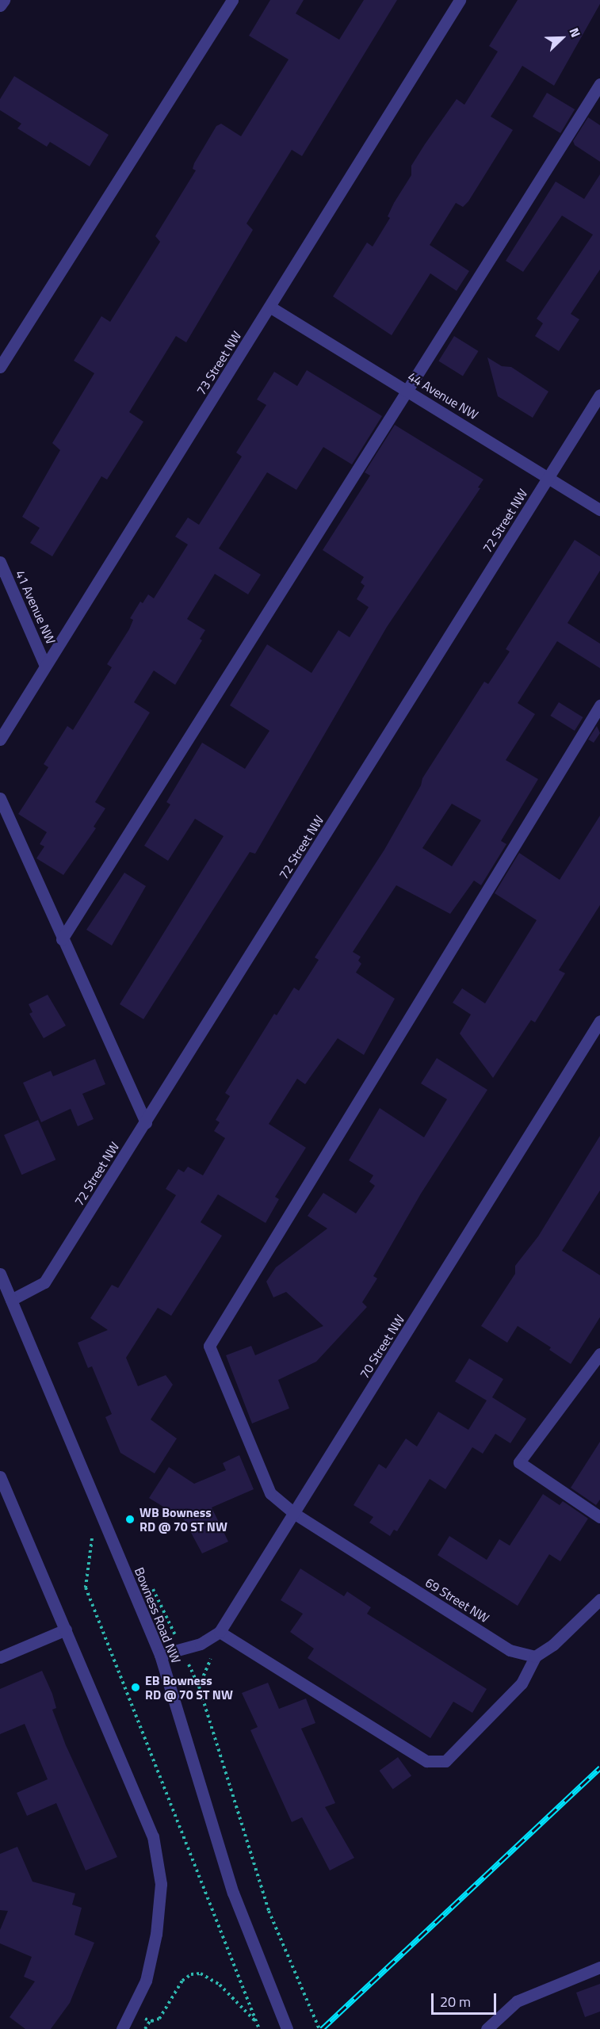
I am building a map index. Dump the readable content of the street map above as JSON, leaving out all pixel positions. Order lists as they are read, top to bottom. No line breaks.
{"streets":{"street":["73 Street NW","44 Avenue NW","72 Street NW","41 Avenue NW","70 Street NW","69 Street NW","Bowness Road NW"]},"crossings":[["73 Street NW","44 Avenue NW"],["73 Street NW","41 Avenue NW"],["44 Avenue NW","72 Street NW"],["72 Street NW","Bowness Road NW"],["70 Street NW","69 Street NW"],["70 Street NW","Bowness Road NW"]],"places":["WB Bowness RD @ 70 ST NW","EB Bowness RD @ 70 ST NW"],"scale_bar":"20 m","north":"top right"}
